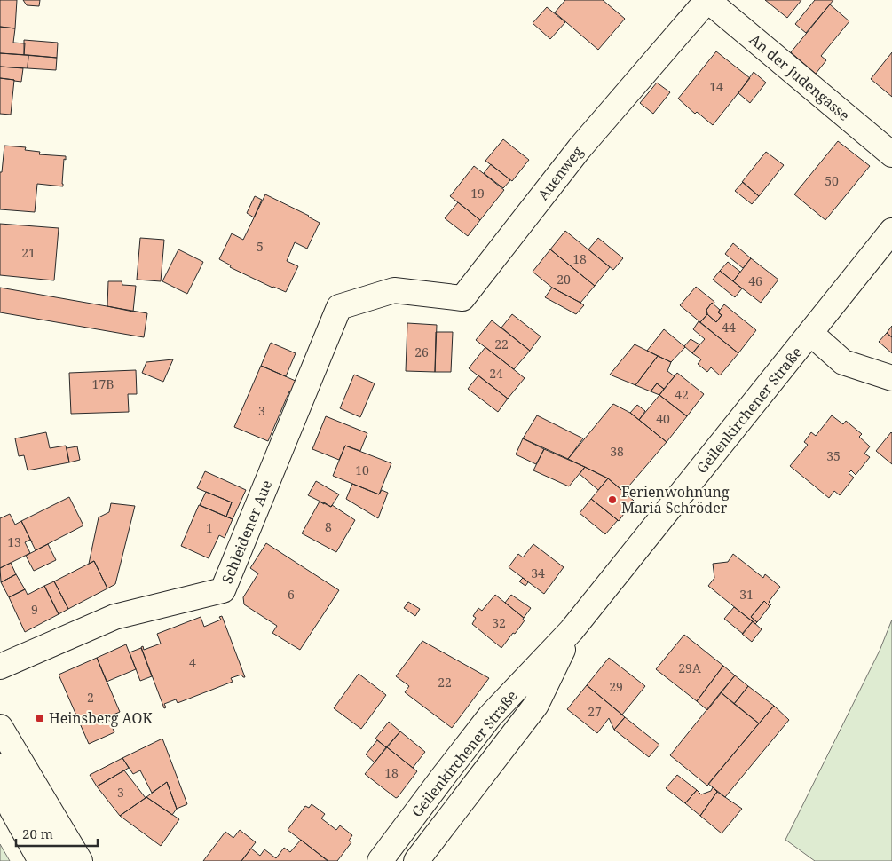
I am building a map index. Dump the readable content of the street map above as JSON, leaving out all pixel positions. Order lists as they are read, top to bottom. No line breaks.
{"streets":{"street":["An der Judengasse","Auenweg","Geilenkirchener Straße","Schleidener Aue"]},"crossings":[["An der Judengasse","Auenweg"],["Auenweg","Schleidener Aue"]],"places":{"other":["Ferienwohnung Maria Schröder"],"transit":["Heinsberg AOK"]},"house_numbers":["14","50","19","5","21","18","20","46","44","22","26","24","17B","42","3","40","38","35","10","8","1","13","34","6","31","9","32","4","29A","22","29","2","27","18","3"],"scale_bar":"20 m"}
